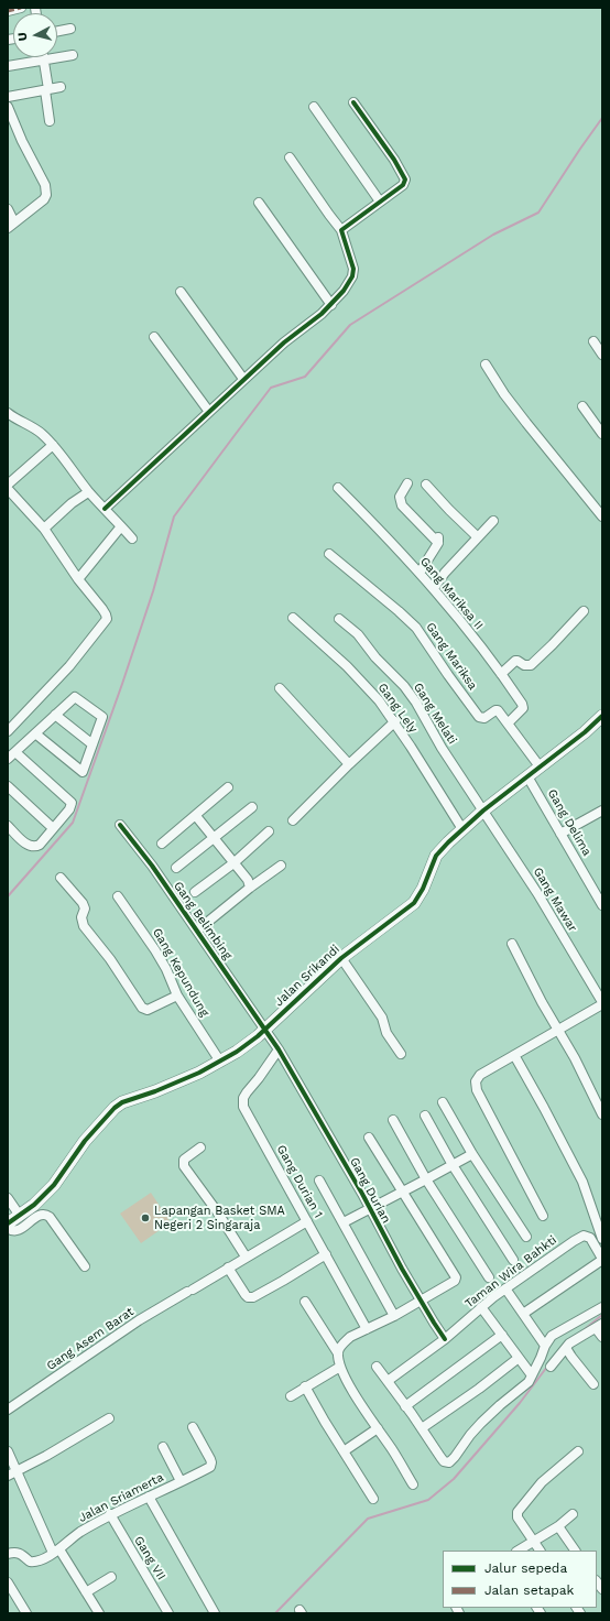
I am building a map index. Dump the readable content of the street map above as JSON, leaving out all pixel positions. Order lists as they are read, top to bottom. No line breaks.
{"streets":{"street":["Gang Mariksa II","Gang Mariksa","Gang Lely","Gang Melati","Gang Delima","Gang Mawar","Gang Belimbing","Gang Kepundung","Jalan Srikandi","Gang Durian 1","Gang Durian","Taman Wira Bahkti","Gang Asem Barat","Jalan Sriamerta","Gang VII"]},"crossings":[["Gang Mariksa II","Gang Mariksa"],["Gang Mariksa","Jalan Srikandi"],["Gang Lely","Jalan Srikandi"],["Gang Melati","Gang Mawar"],["Gang Melati","Jalan Srikandi"],["Gang Delima","Jalan Srikandi"],["Gang Mawar","Jalan Srikandi"],["Gang Belimbing","Jalan Srikandi"],["Gang Belimbing","Gang Durian 1"],["Gang Belimbing","Gang Durian"],["Gang Kepundung","Jalan Srikandi"],["Gang Durian 1","Gang Durian"],["Gang Durian 1","Gang Asem Barat"],["Gang Durian","Taman Wira Bahkti"],["Jalan Sriamerta","Gang VII"]],"places":["Lapangan Basket SMA Negeri 2 Singaraja"],"legend":["Jalur sepeda","Jalan setapak"],"north":"left"}
